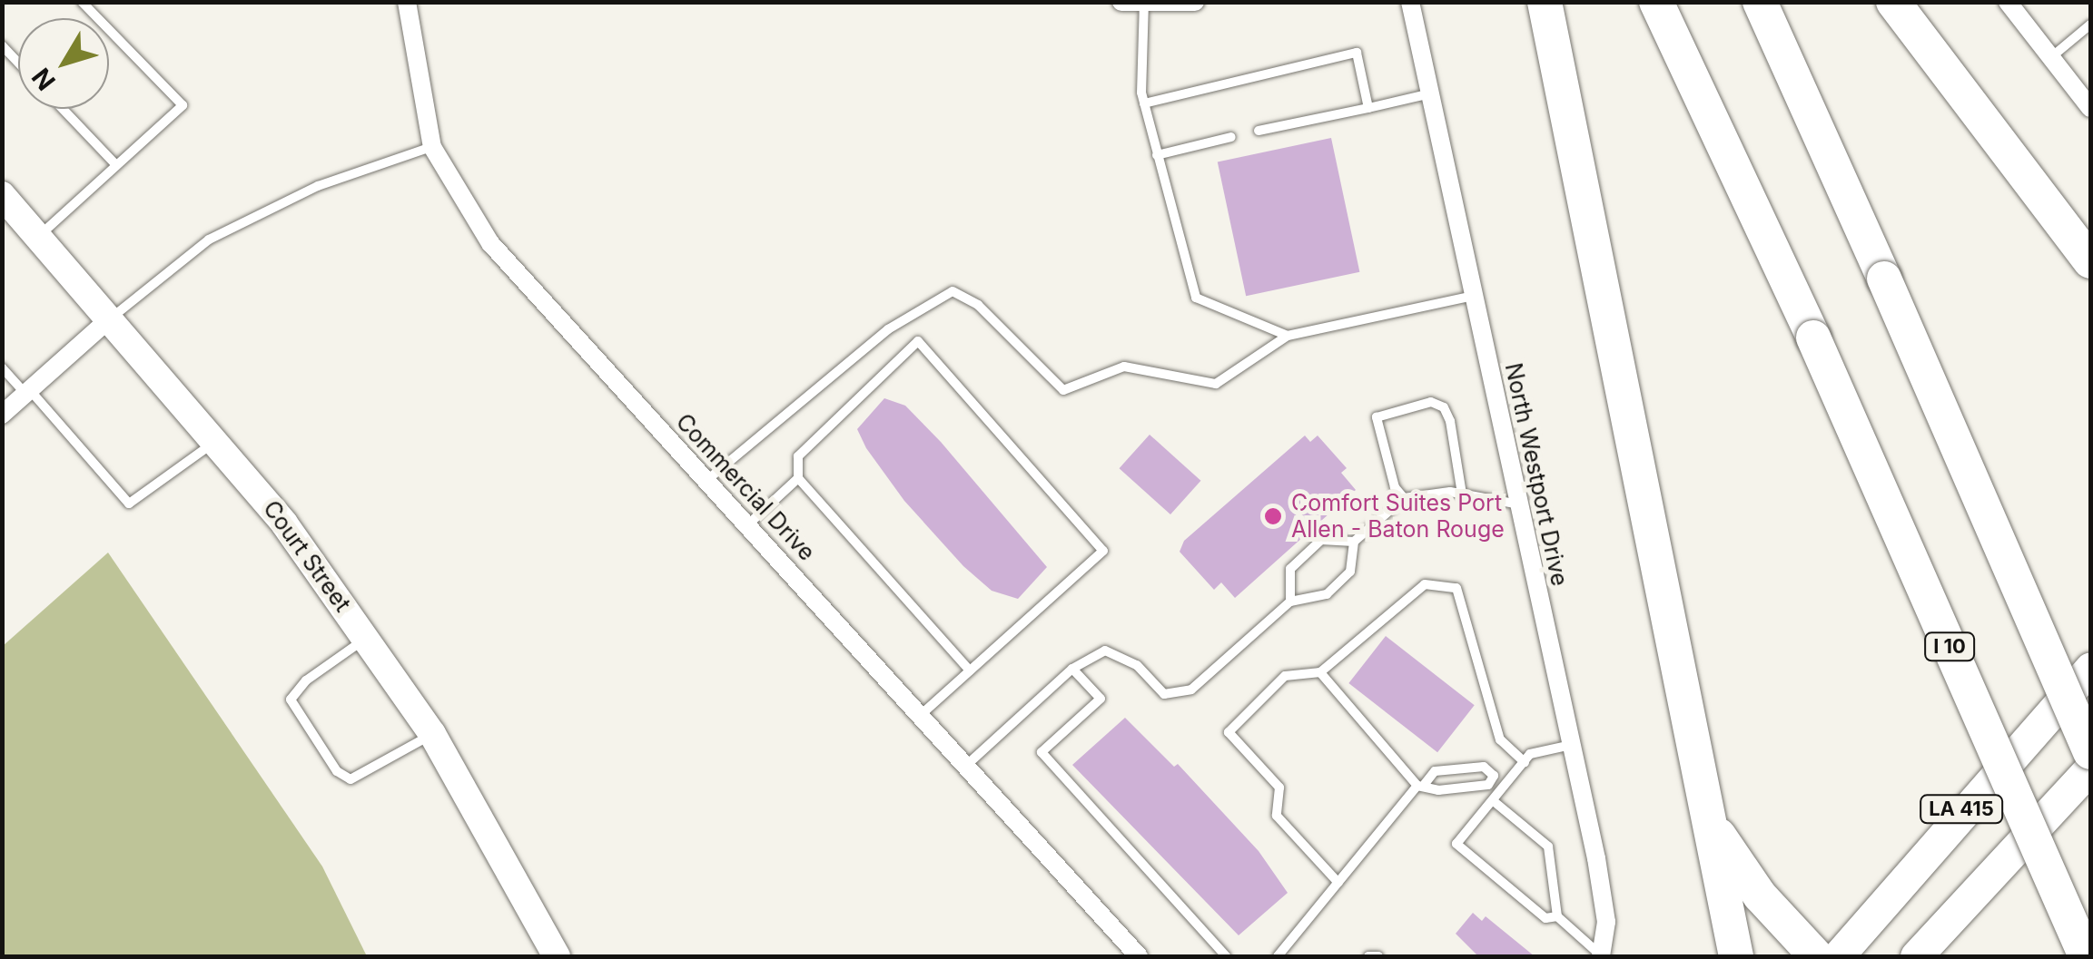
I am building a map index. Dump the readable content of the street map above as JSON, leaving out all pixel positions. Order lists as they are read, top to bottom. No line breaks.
{"streets":{"highway":["I 10","LA 415"],"main road":["Court Street"],"street":["North Westport Drive","Commercial Drive"]},"places":["Comfort Suites Port Allen - Baton Rouge"],"north":"bottom left"}
